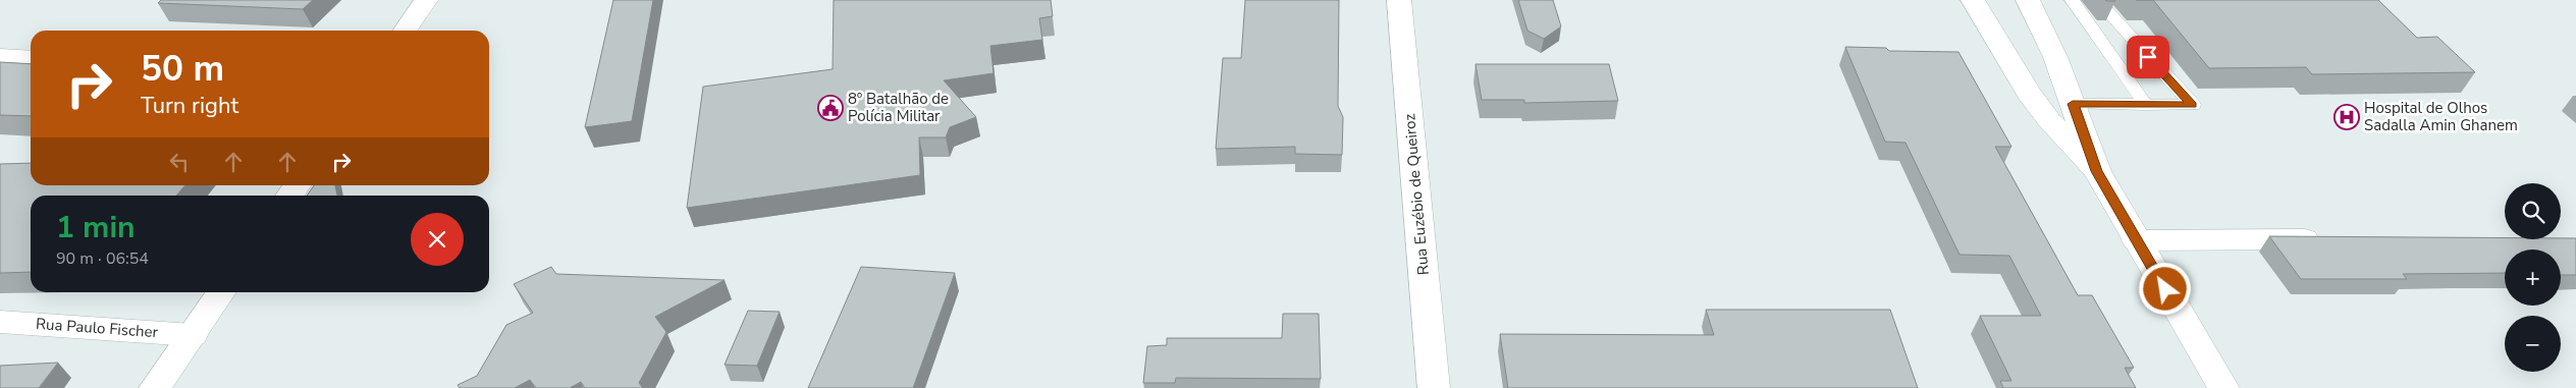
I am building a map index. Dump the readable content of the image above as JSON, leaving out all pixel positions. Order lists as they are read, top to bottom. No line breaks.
{"streets":{"street":["Rua Euzébio de Queiroz","Rua Paulo Fischer"]},"places":{"public building":["8º Batalhão de Polícia Militar"],"hospital":["Hospital de Olhos Sadalla Amin Ghanem"]},"page":{"turn":["50 m","Turn right"],"map_buttons":["+","−"],"heading":["1 min","90 m · 06:54"]}}
